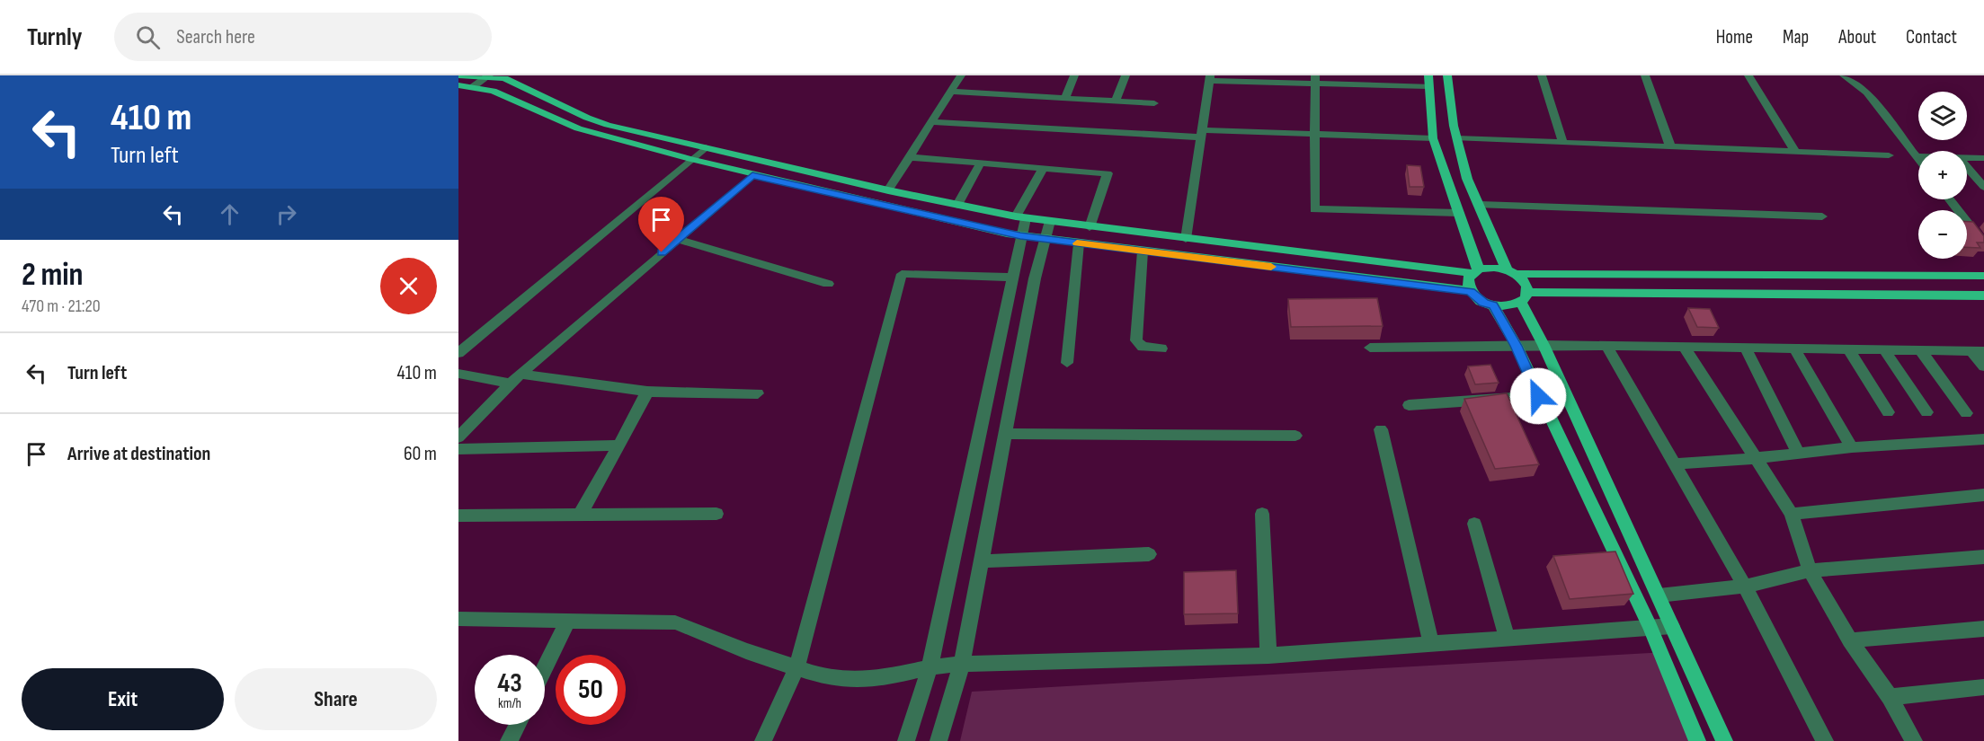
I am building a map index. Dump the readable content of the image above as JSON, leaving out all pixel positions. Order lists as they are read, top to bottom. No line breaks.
{"page":{"header":"Turnly","search":"Search here","nav":["Home","Map","About","Contact"],"turn":["410 m","Turn left"],"map_buttons":["+","−"],"heading":["2 min","470 m · 21:20"],"list":[{"name":"Turn left","value":"410 m"},{"name":"Arrive at destination","value":"60 m"}],"speed":"43 km/h","limit":"50","buttons":["Exit","Share"]}}
